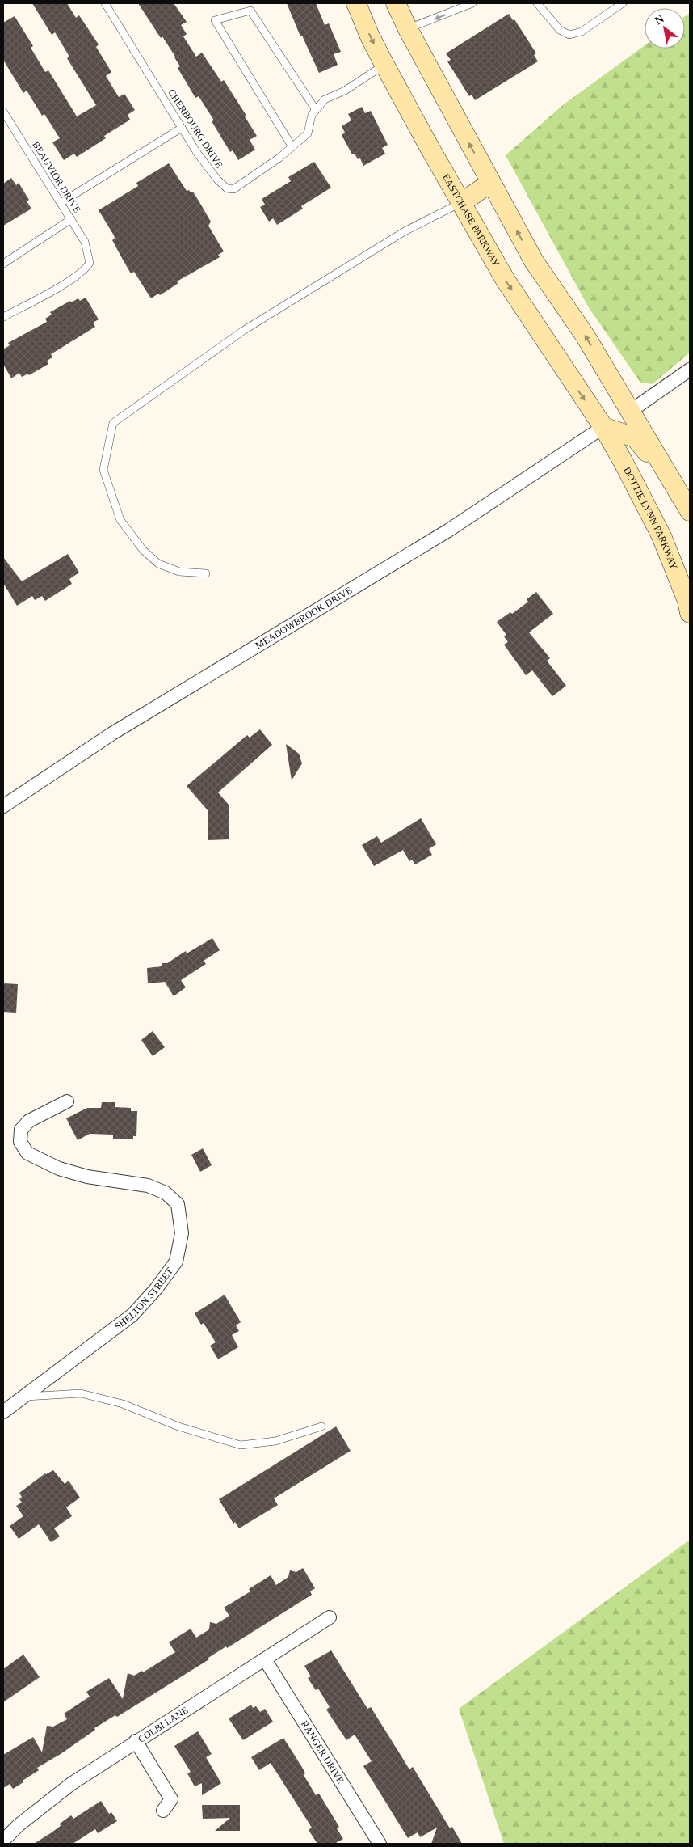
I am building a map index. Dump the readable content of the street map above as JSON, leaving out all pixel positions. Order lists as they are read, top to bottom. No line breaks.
{"streets":{"main road":["EASTCHASE PARKWAY","DOTTIE LYNN PARKWAY"],"street":["MEADOWBROOK DRIVE","SHELTON STREET","COLBI LANE","RANGER DRIVE"],"lane":["CHERBOURG DRIVE","BEAUVIOR DRIVE"]},"crossings":[["CHERBOURG DRIVE","EASTCHASE PARKWAY"],["EASTCHASE PARKWAY","DOTTIE LYNN PARKWAY"],["EASTCHASE PARKWAY","MEADOWBROOK DRIVE"],["DOTTIE LYNN PARKWAY","MEADOWBROOK DRIVE"],["COLBI LANE","RANGER DRIVE"]],"north":"top left"}
